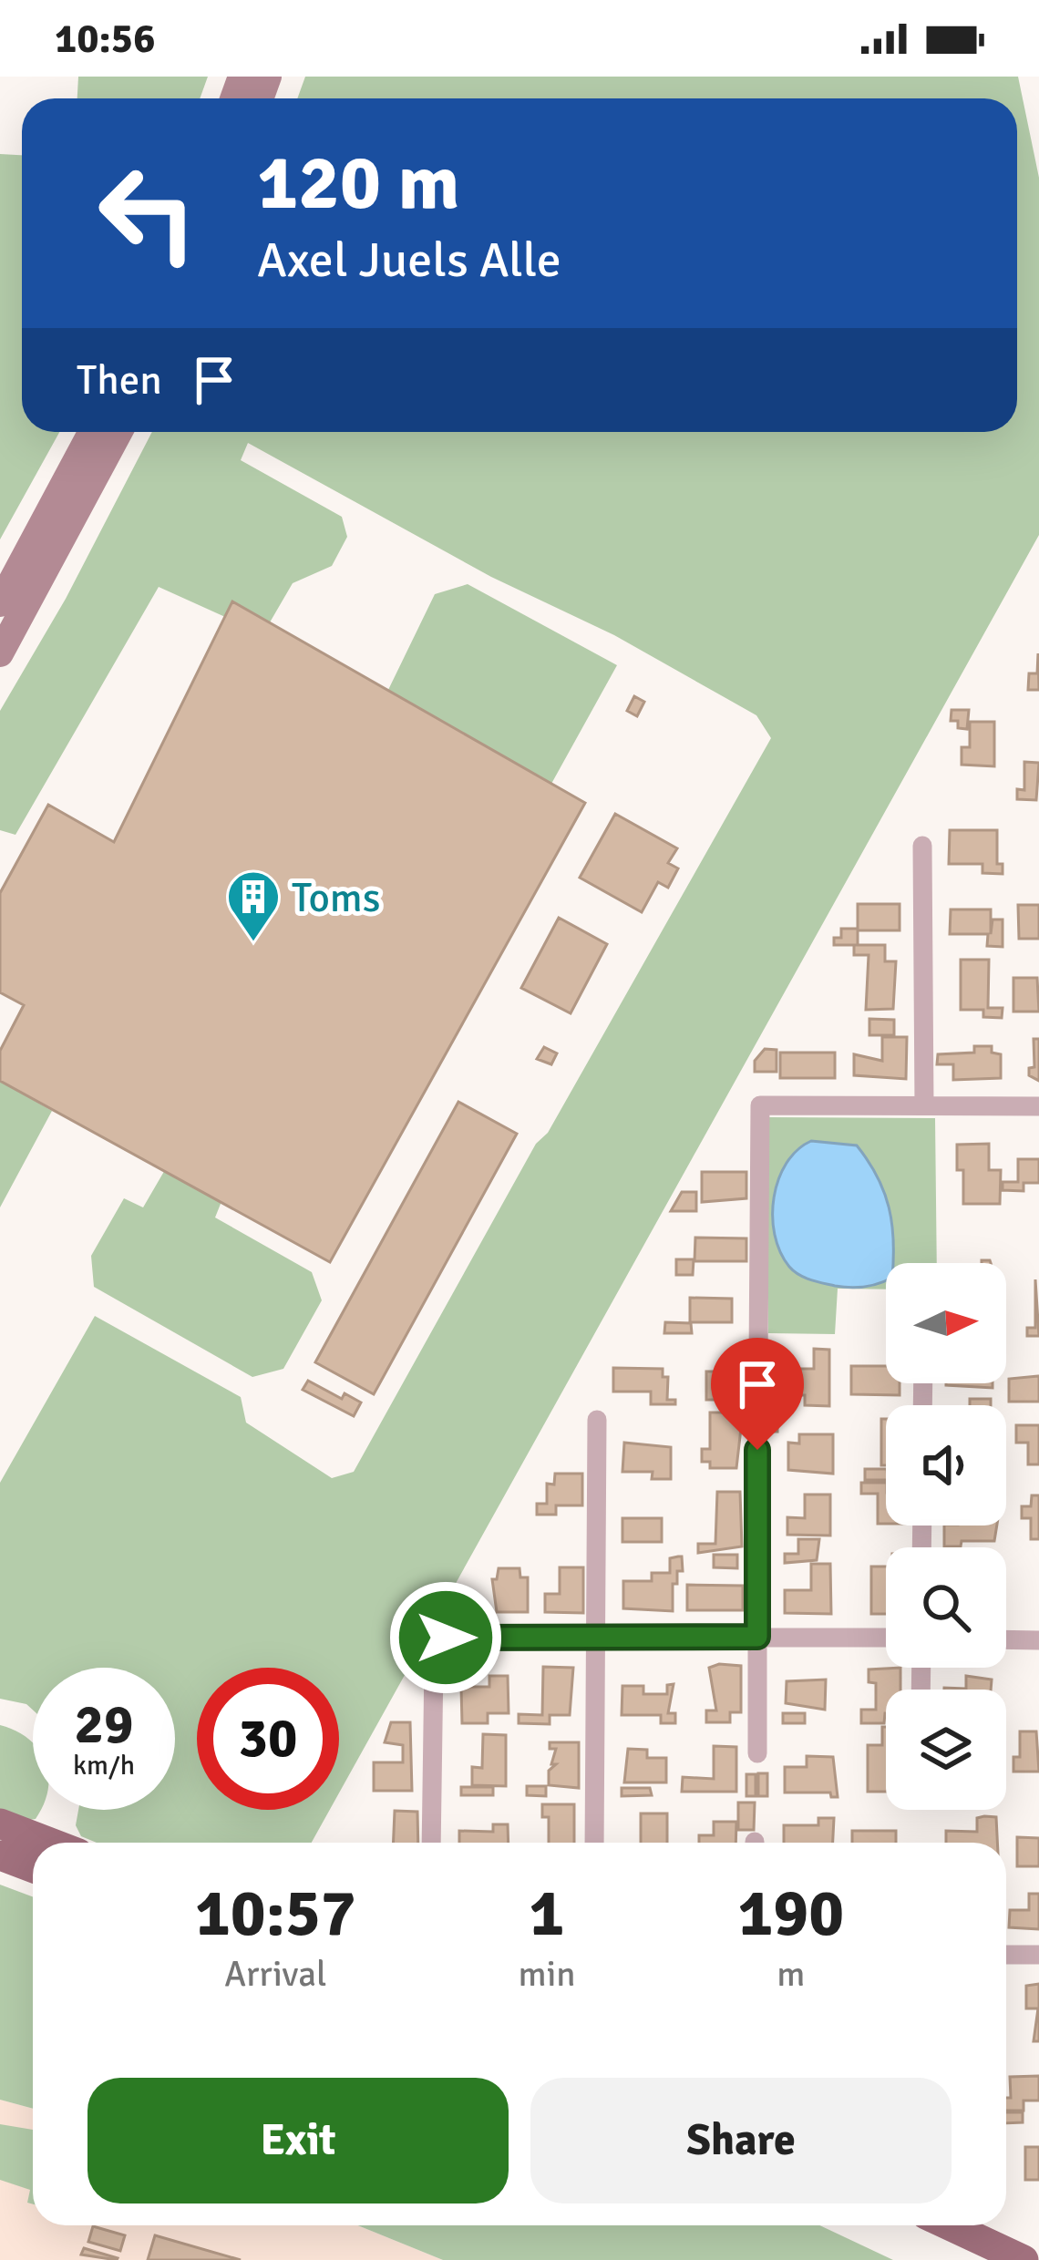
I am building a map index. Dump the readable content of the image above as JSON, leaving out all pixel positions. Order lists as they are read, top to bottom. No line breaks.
{"places":{"building":["Toms"]},"north":"right","page":{"status":"10:56","turn":["120 m","Axel Juels Alle"],"then":"Then","speed":"29 km/h","limit":"30","eta":["10:57","Arrival","1","min","190","m"],"buttons":["Exit","Share"]}}
